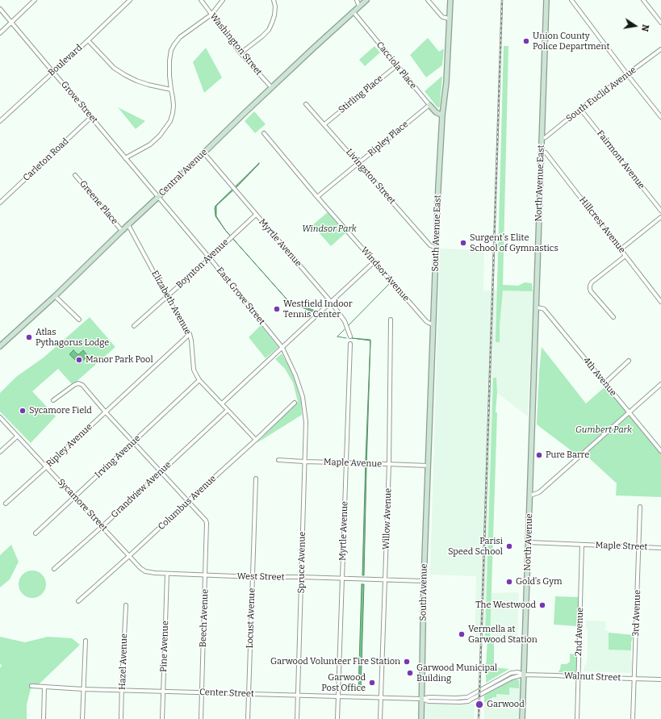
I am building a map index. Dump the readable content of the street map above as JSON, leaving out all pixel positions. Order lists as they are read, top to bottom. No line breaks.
{"streets":{"main road":["Cacciola Place","Central Avenue","North Avenue East","South Avenue East","North Avenue","South Avenue"],"street":["Washington Street","Boulevard","Stirling Place","South Euclid Avenue","Grove Street","Ripley Place","Carleton Road","Fairmont Avenue","Livingston Street","Greene Place","Hillcrest Avenue","Myrtle Avenue","Boynton Avenue","Windsor Avenue","East Grove Street","Elizabeth Avenue","4th Avenue","Ripley Avenue","Irving Avenue","Maple Avenue","Grandview Avenue","Columbus Avenue","Sycamore Street","Willow Avenue","Maple Street","Spruce Avenue","West Street","3rd Avenue","Beech Avenue","Locust Avenue","2nd Avenue","Pine Avenue","Hazel Avenue","Walnut Street","Center Street"]},"crossings":[["Washington Street","Central Avenue"],["Boulevard","Grove Street"],["Cacciola Place","Stirling Place"],["Cacciola Place","Ripley Place"],["Cacciola Place","Central Avenue"],["Cacciola Place","South Avenue East"],["Stirling Place","Livingston Street"],["South Euclid Avenue","Fairmont Avenue"],["South Euclid Avenue","North Avenue East"],["Grove Street","Carleton Road"],["Grove Street","Central Avenue"],["Grove Street","East Grove Street"],["Ripley Place","Livingston Street"],["Ripley Place","Windsor Avenue"],["Central Avenue","Greene Place"],["Central Avenue","Myrtle Avenue"],["Central Avenue","East Grove Street"],["Central Avenue","Elizabeth Avenue"],["Livingston Street","South Avenue East"],["North Avenue East","Hillcrest Avenue"],["North Avenue East","4th Avenue"],["North Avenue East","North Avenue"],["South Avenue East","Windsor Avenue"],["South Avenue East","Maple Avenue"],["South Avenue East","South Avenue"],["Myrtle Avenue","Boynton Avenue"],["Myrtle Avenue","Maple Avenue"],["Myrtle Avenue","West Street"],["Myrtle Avenue","Center Street"],["Boynton Avenue","East Grove Street"],["Boynton Avenue","Elizabeth Avenue"],["East Grove Street","Spruce Avenue"],["Elizabeth Avenue","Ripley Avenue"],["Elizabeth Avenue","Irving Avenue"],["Elizabeth Avenue","Grandview Avenue"],["Elizabeth Avenue","Columbus Avenue"],["Ripley Avenue","Sycamore Street"],["Irving Avenue","Sycamore Street"],["Maple Avenue","Willow Avenue"],["Maple Avenue","Spruce Avenue"],["Maple Avenue","South Avenue"],["Grandview Avenue","Sycamore Street"],["Columbus Avenue","Sycamore Street"],["Columbus Avenue","Beech Avenue"],["Sycamore Street","West Street"],["Willow Avenue","West Street"],["Willow Avenue","Center Street"],["North Avenue","Walnut Street"],["North Avenue","Center Street"],["Maple Street","3rd Avenue"],["Maple Street","2nd Avenue"],["Spruce Avenue","West Street"],["Spruce Avenue","Center Street"],["West Street","South Avenue"],["West Street","Beech Avenue"],["West Street","Locust Avenue"],["West Street","Pine Avenue"],["South Avenue","Center Street"],["3rd Avenue","Walnut Street"],["Beech Avenue","Center Street"],["Locust Avenue","Center Street"],["2nd Avenue","Walnut Street"],["Pine Avenue","Center Street"],["Hazel Avenue","Center Street"],["Walnut Street","Center Street"]],"parks":["Windsor Park","Gumbert Park"],"places":["Union County Police Department","Surgent's Elite School of Gymnastics","Westfield Indoor Tennis Center","Atlas Pythagorus Lodge","Manor Park Pool","Sycamore Field","Pure Barre","Parisi Speed School","Gold's Gym","The Westwood","Vermella at Garwood Station","Garwood Volunteer Fire Station","Garwood Municipal Building","Garwood Post Office","Garwood"],"north":"right"}
